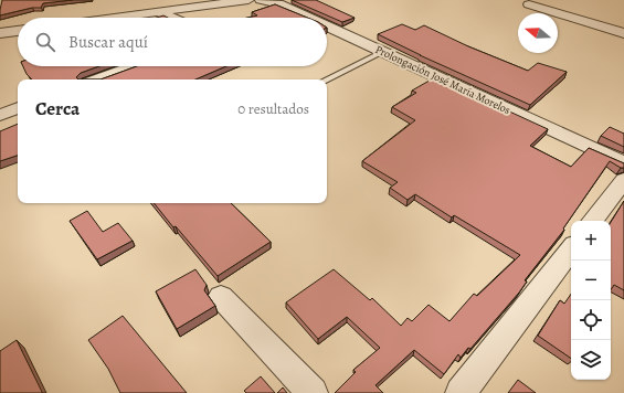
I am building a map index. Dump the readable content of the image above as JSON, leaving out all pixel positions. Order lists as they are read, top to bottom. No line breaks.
{"streets":{"street":["Prolongación José María Morelos"]},"north":"left","page":{"search":"Buscar aquí","heading":["Cerca","0 resultados"],"map_buttons":["+","−"]}}
